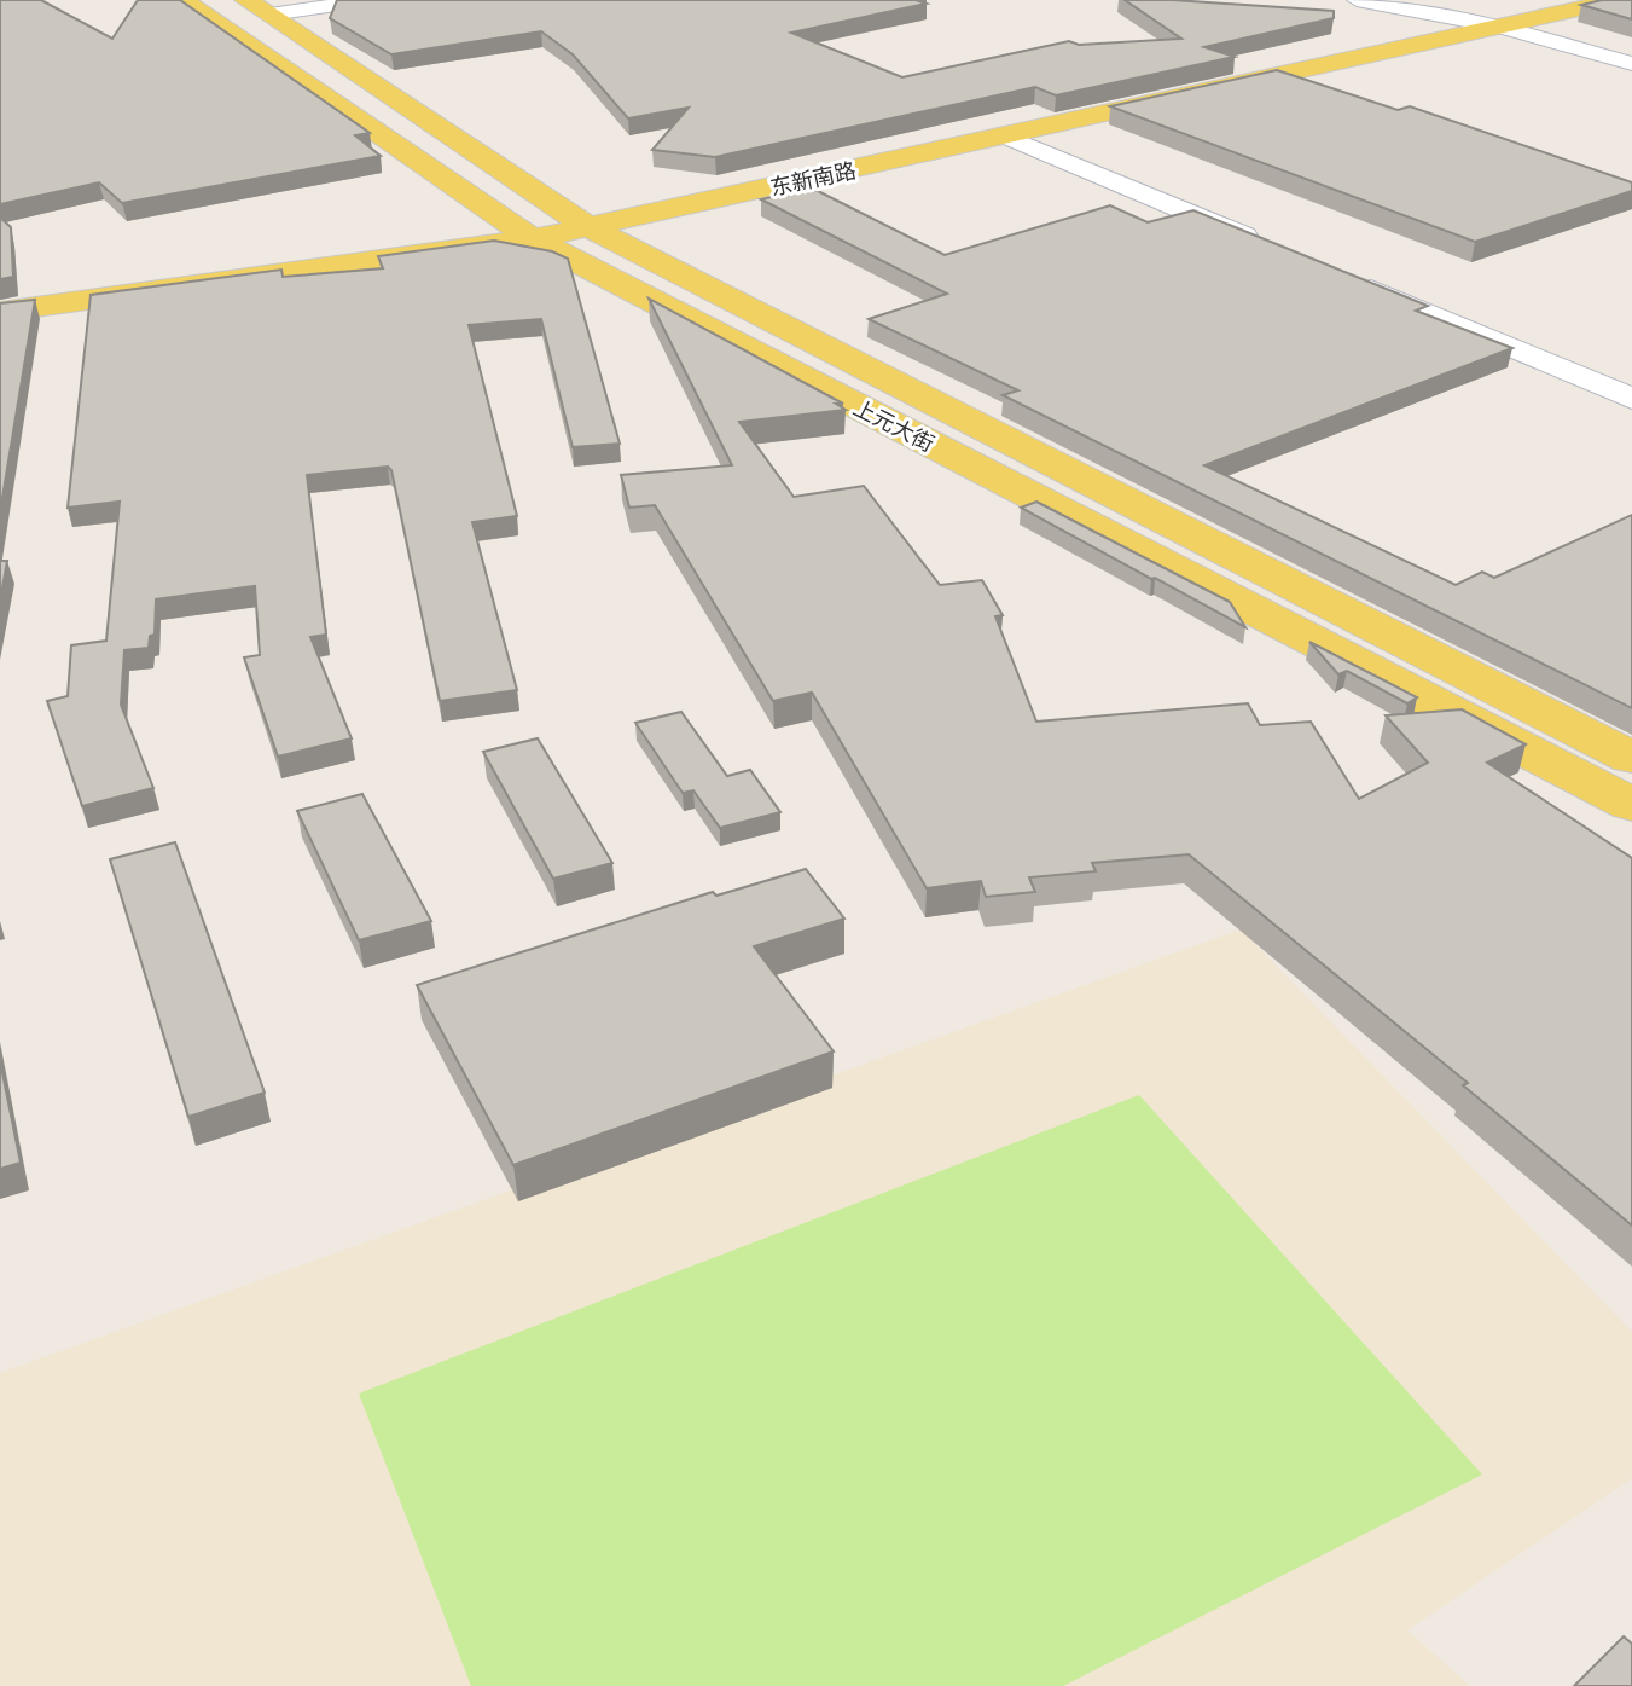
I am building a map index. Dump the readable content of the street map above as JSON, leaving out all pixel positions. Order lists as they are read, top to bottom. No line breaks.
{"streets":{"main road":["东新南路","上元大街"]},"crossings":[["东新南路","上元大街"]]}
